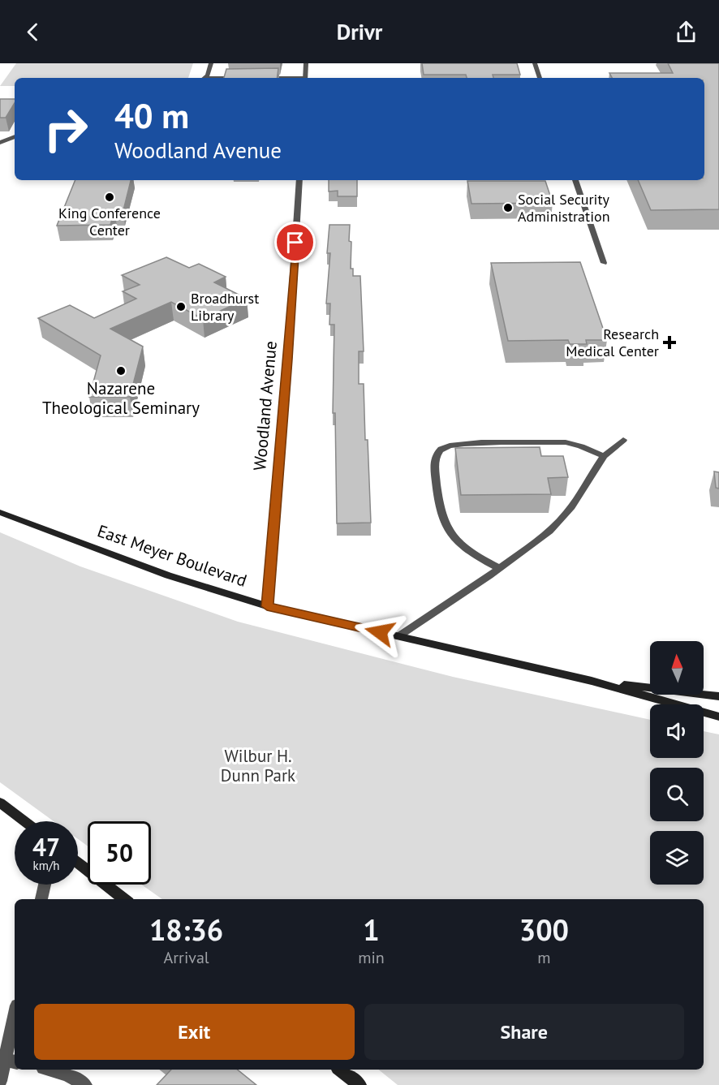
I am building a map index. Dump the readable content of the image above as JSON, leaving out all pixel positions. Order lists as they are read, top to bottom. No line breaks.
{"streets":{"main road":["East Meyer Boulevard"],"street":["Woodland Avenue"]},"crossings":[["Woodland Avenue","East Meyer Boulevard"]],"parks":["Wilbur H. Dunn Park"],"places":{"other":["King Conference Center","Social Security Administration","Broadhurst Library","Nazarene Theological Seminary"],"health":["Research Medical Center"]},"north":"top","page":{"header":"Drivr","turn":["40 m","Woodland Avenue"],"speed":"47 km/h","limit":"50","eta":["18:36","Arrival","1","min","300","m"],"buttons":["Exit","Share"]}}
